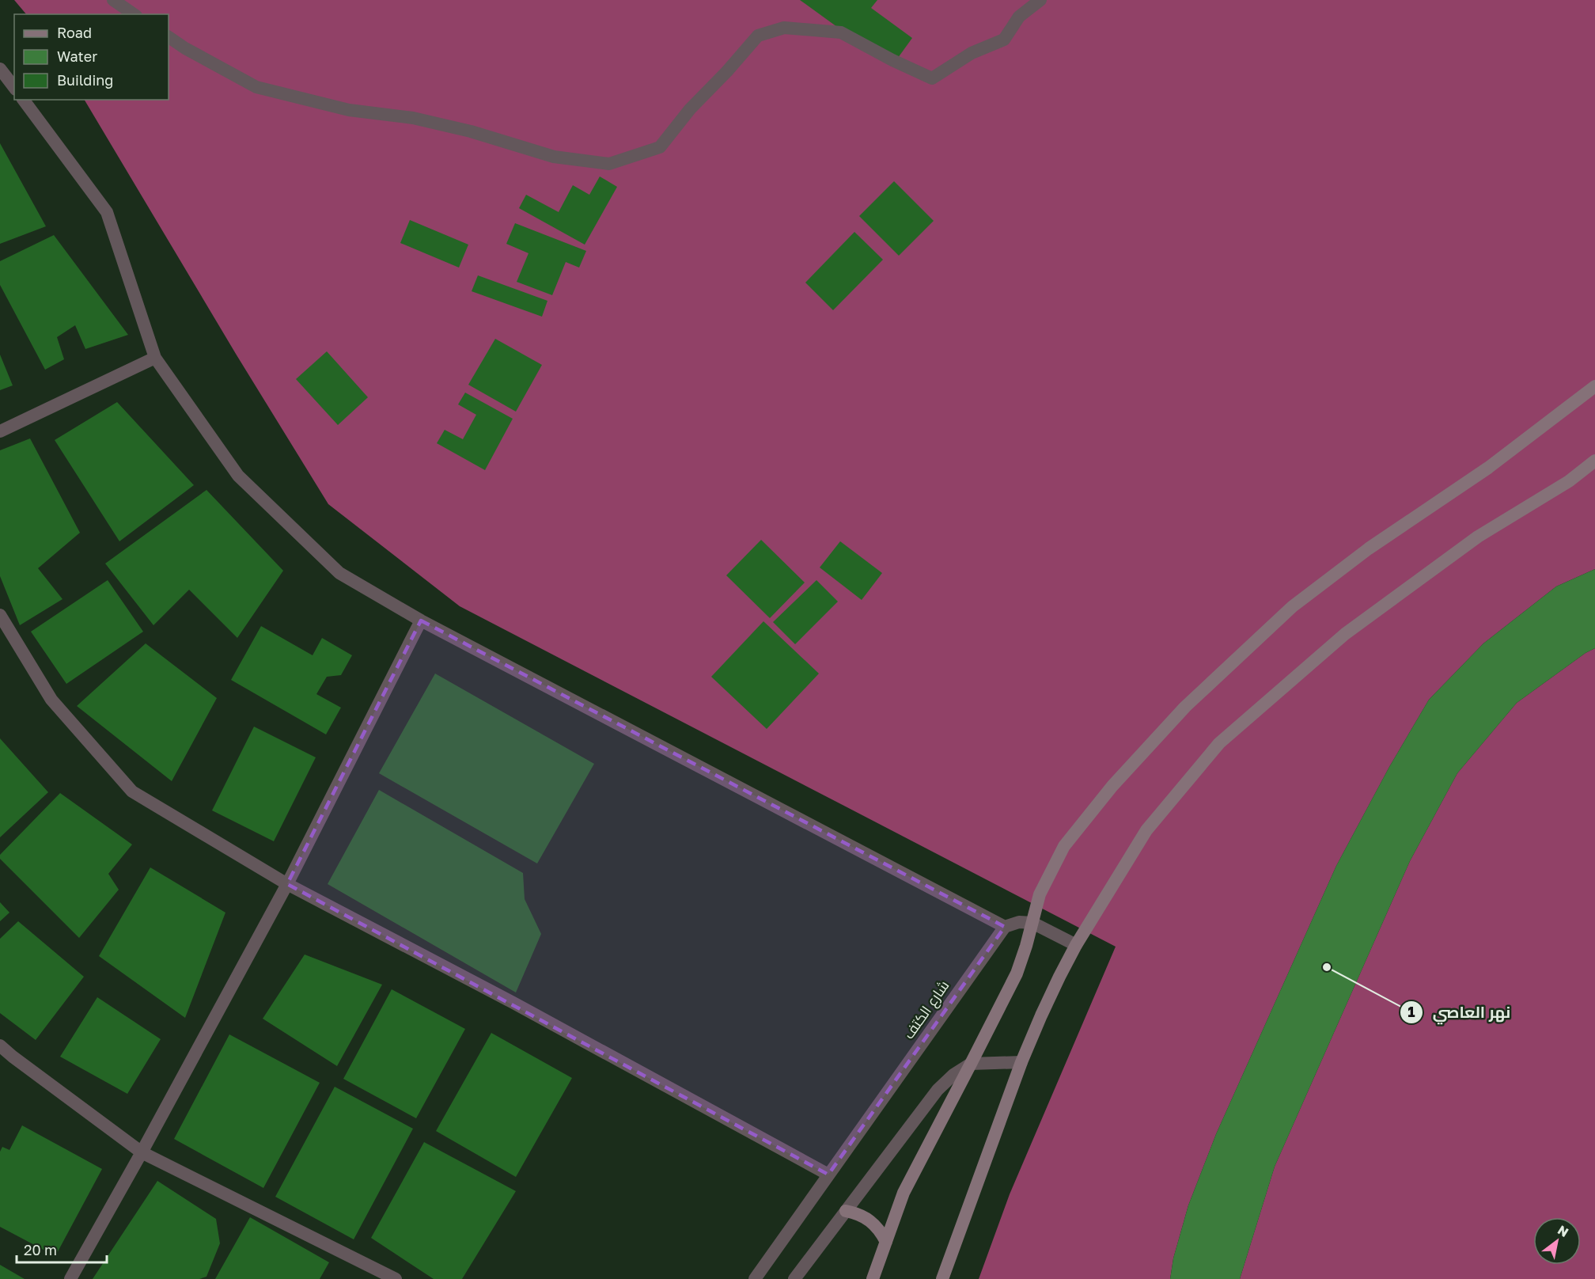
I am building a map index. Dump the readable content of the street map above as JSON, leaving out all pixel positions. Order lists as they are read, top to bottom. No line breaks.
{"streets":{"street":["شارع الكتف"]},"places":["نهر العاصي"],"legend":["Road","Water","Building"],"scale_bar":"20 m","north":"top right"}
